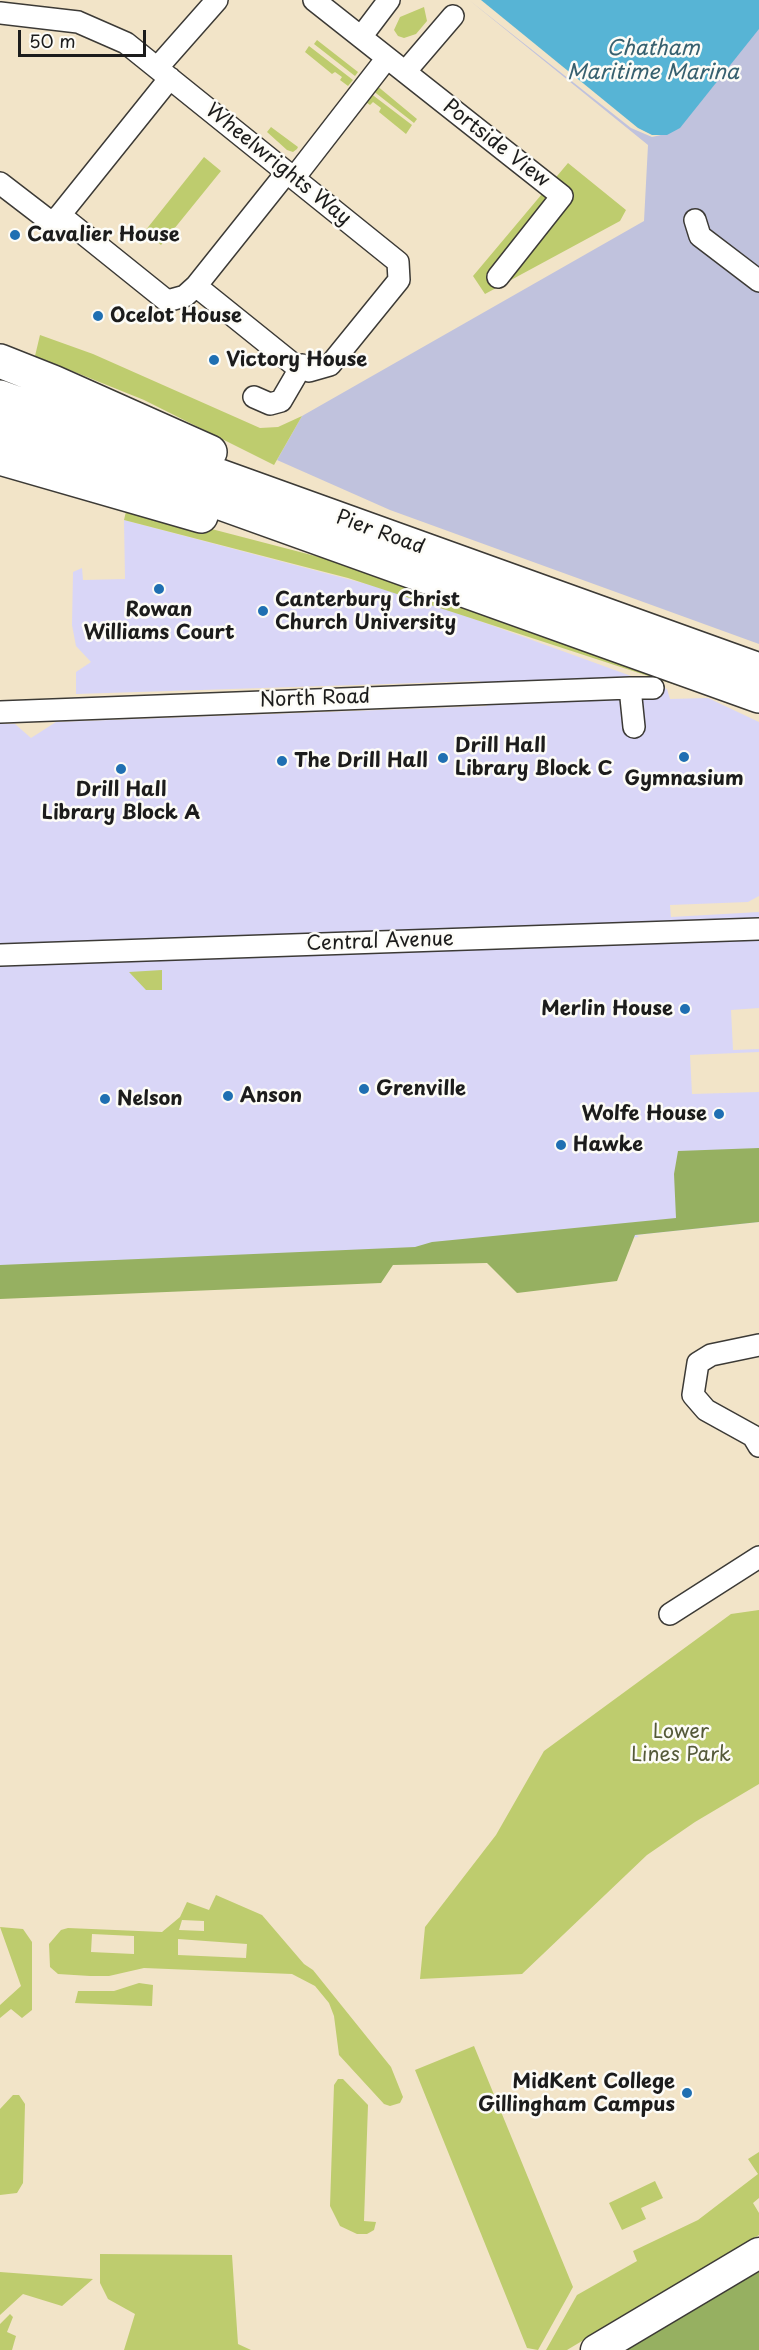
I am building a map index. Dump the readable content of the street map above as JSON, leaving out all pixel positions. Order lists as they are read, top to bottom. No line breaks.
{"streets":{"main road":["Pier Road"],"street":["Portside View","Wheelwrights Way","North Road","Central Avenue"]},"water":["Chatham Maritime Marina"],"parks":["Lower Lines Park"],"places":["Cavalier House","Ocelot House","Victory House","Rowan Williams Court","Canterbury Christ Church University","Gymnasium","Drill Hall Library Block C","The Drill Hall","Drill Hall Library Block A","Merlin House","Grenville","Anson","Nelson","Wolfe House","Hawke","MidKent College Gillingham Campus"],"scale_bar":"50 m"}
